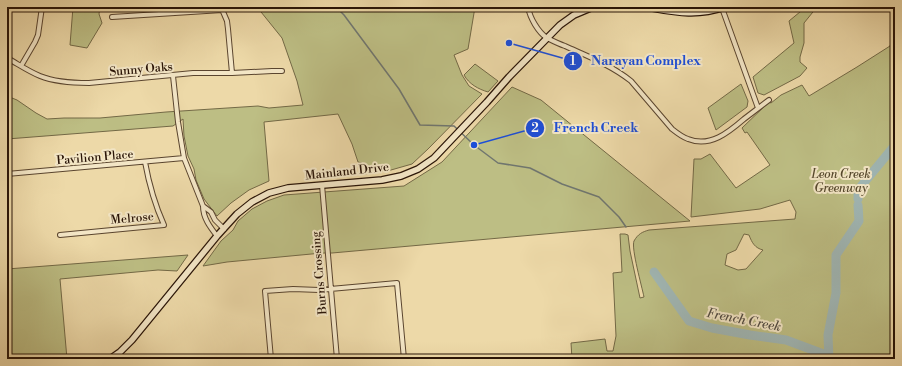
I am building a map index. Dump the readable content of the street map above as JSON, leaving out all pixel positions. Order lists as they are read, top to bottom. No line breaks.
{"streets":{"main road":["Mainland Drive"],"street":["Sunny Oaks","Pavilion Place","Melrose","Burns Crossing"]},"crossings":[["Pavilion Place","Melrose"],["Mainland Drive","Burns Crossing"]],"water":["French Creek"],"parks":["Leon Creek Greenway"],"places":["Narayan Complex","French Creek"]}
